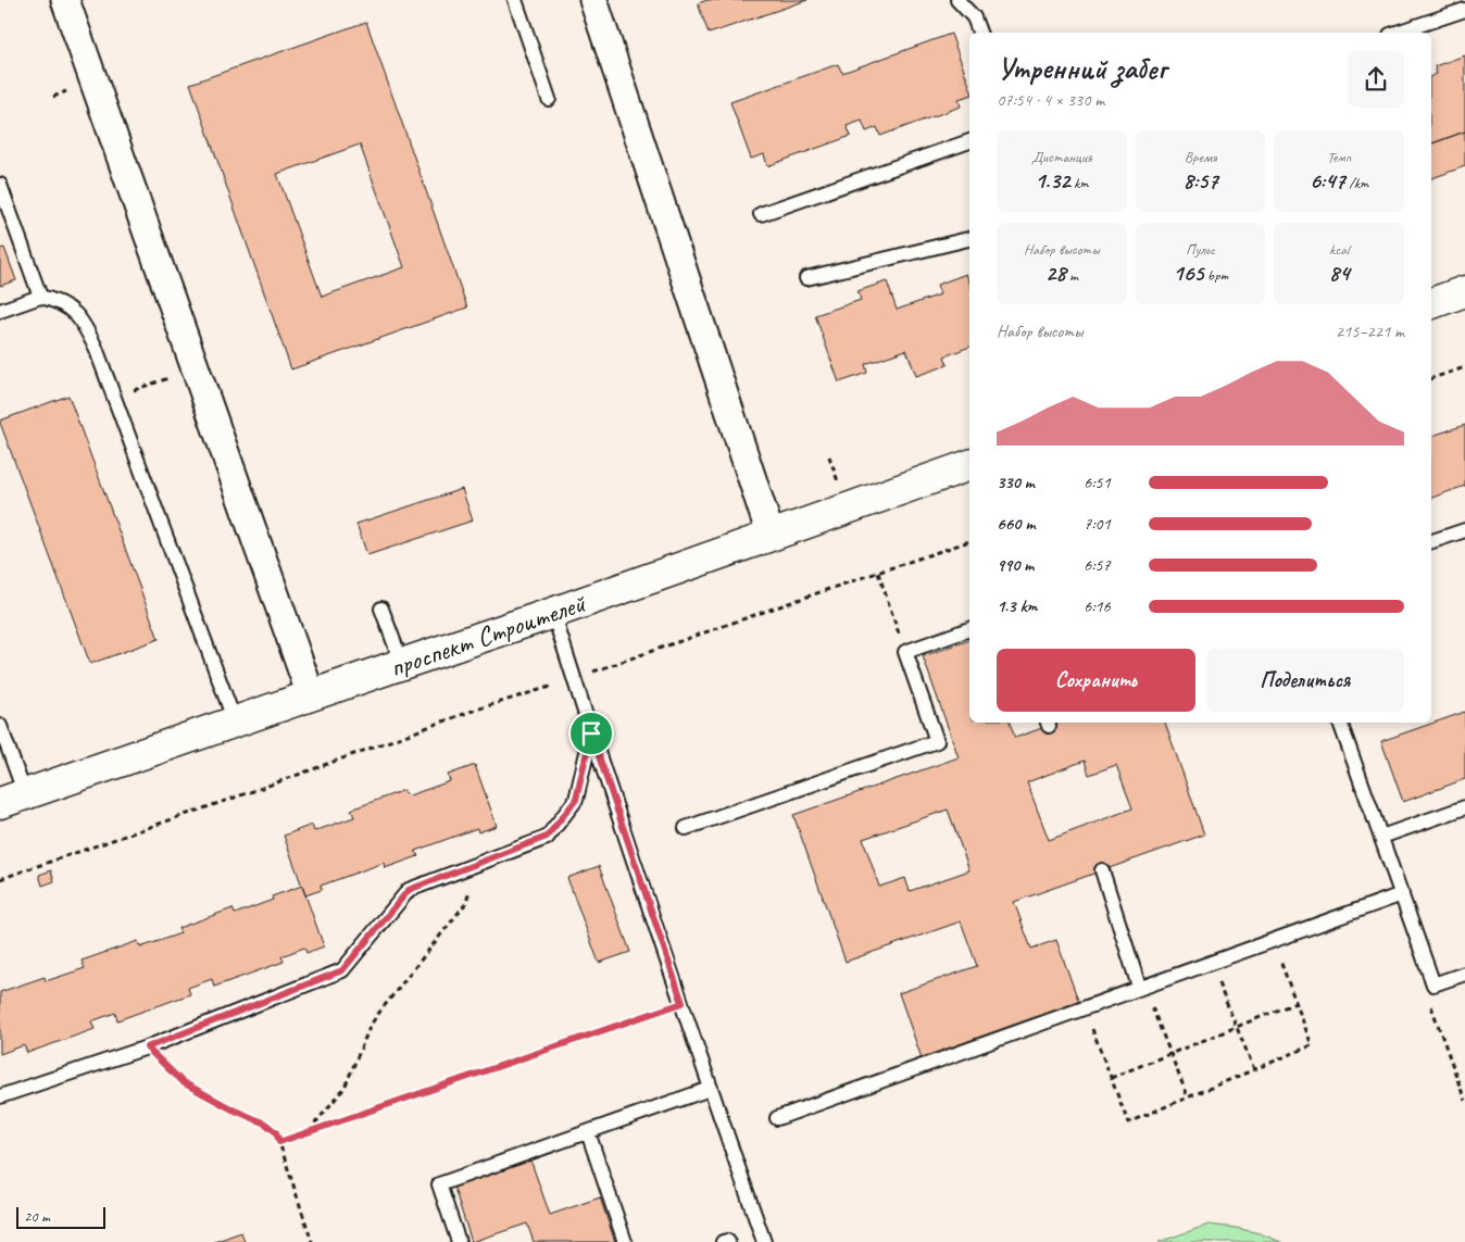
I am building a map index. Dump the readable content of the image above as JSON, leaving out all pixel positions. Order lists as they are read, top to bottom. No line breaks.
{"streets":{"main road":["проспект Строителей"]},"scale_bar":"20 m","page":{"heading":["Утренний забег","07:54 · 4 × 330 m"],"stats":[["Дистанция","1.32 km"],["Время","8:57"],["Темп","6:47 /km"],["Набор высоты","28 m"],["Пульс","165 bpm"],["kcal","84"]],"chart":["Набор высоты","215–221 m"],"list":[{"name":"330 m","note":"6:51"},{"name":"660 m","note":"7:01"},{"name":"990 m","note":"6:57"},{"name":"1.3 km","note":"6:16"}],"buttons":["Сохранить","Поделиться"],"scale":"20 m"}}
